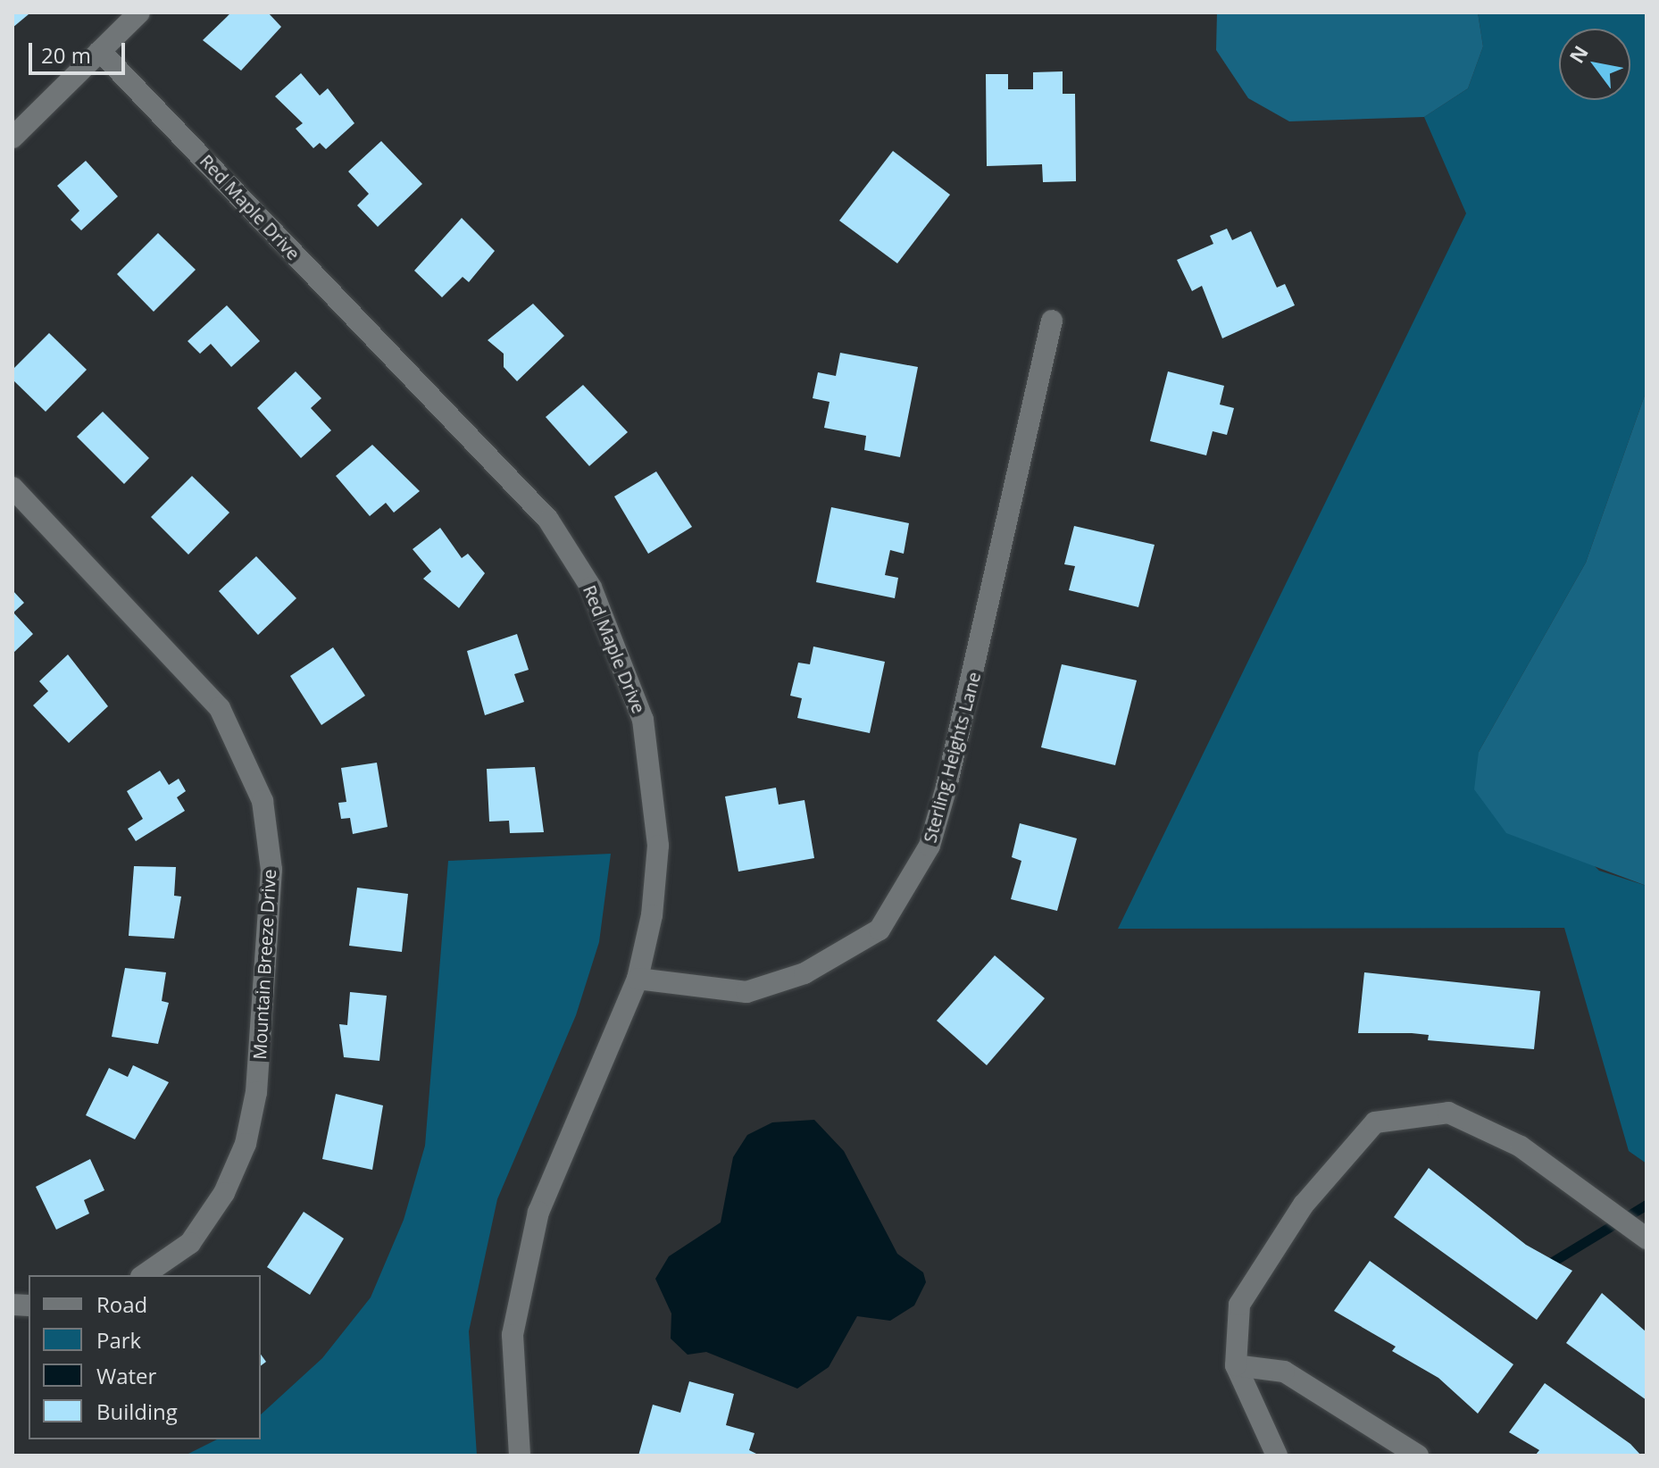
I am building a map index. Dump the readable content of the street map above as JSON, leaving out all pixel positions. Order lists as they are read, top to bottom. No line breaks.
{"streets":{"street":["Red Maple Drive","Sterling Heights Lane","Mountain Breeze Drive"]},"crossings":[["Red Maple Drive","Sterling Heights Lane"]],"legend":["Road","Park","Water","Building"],"scale_bar":"20 m","north":"top left"}
